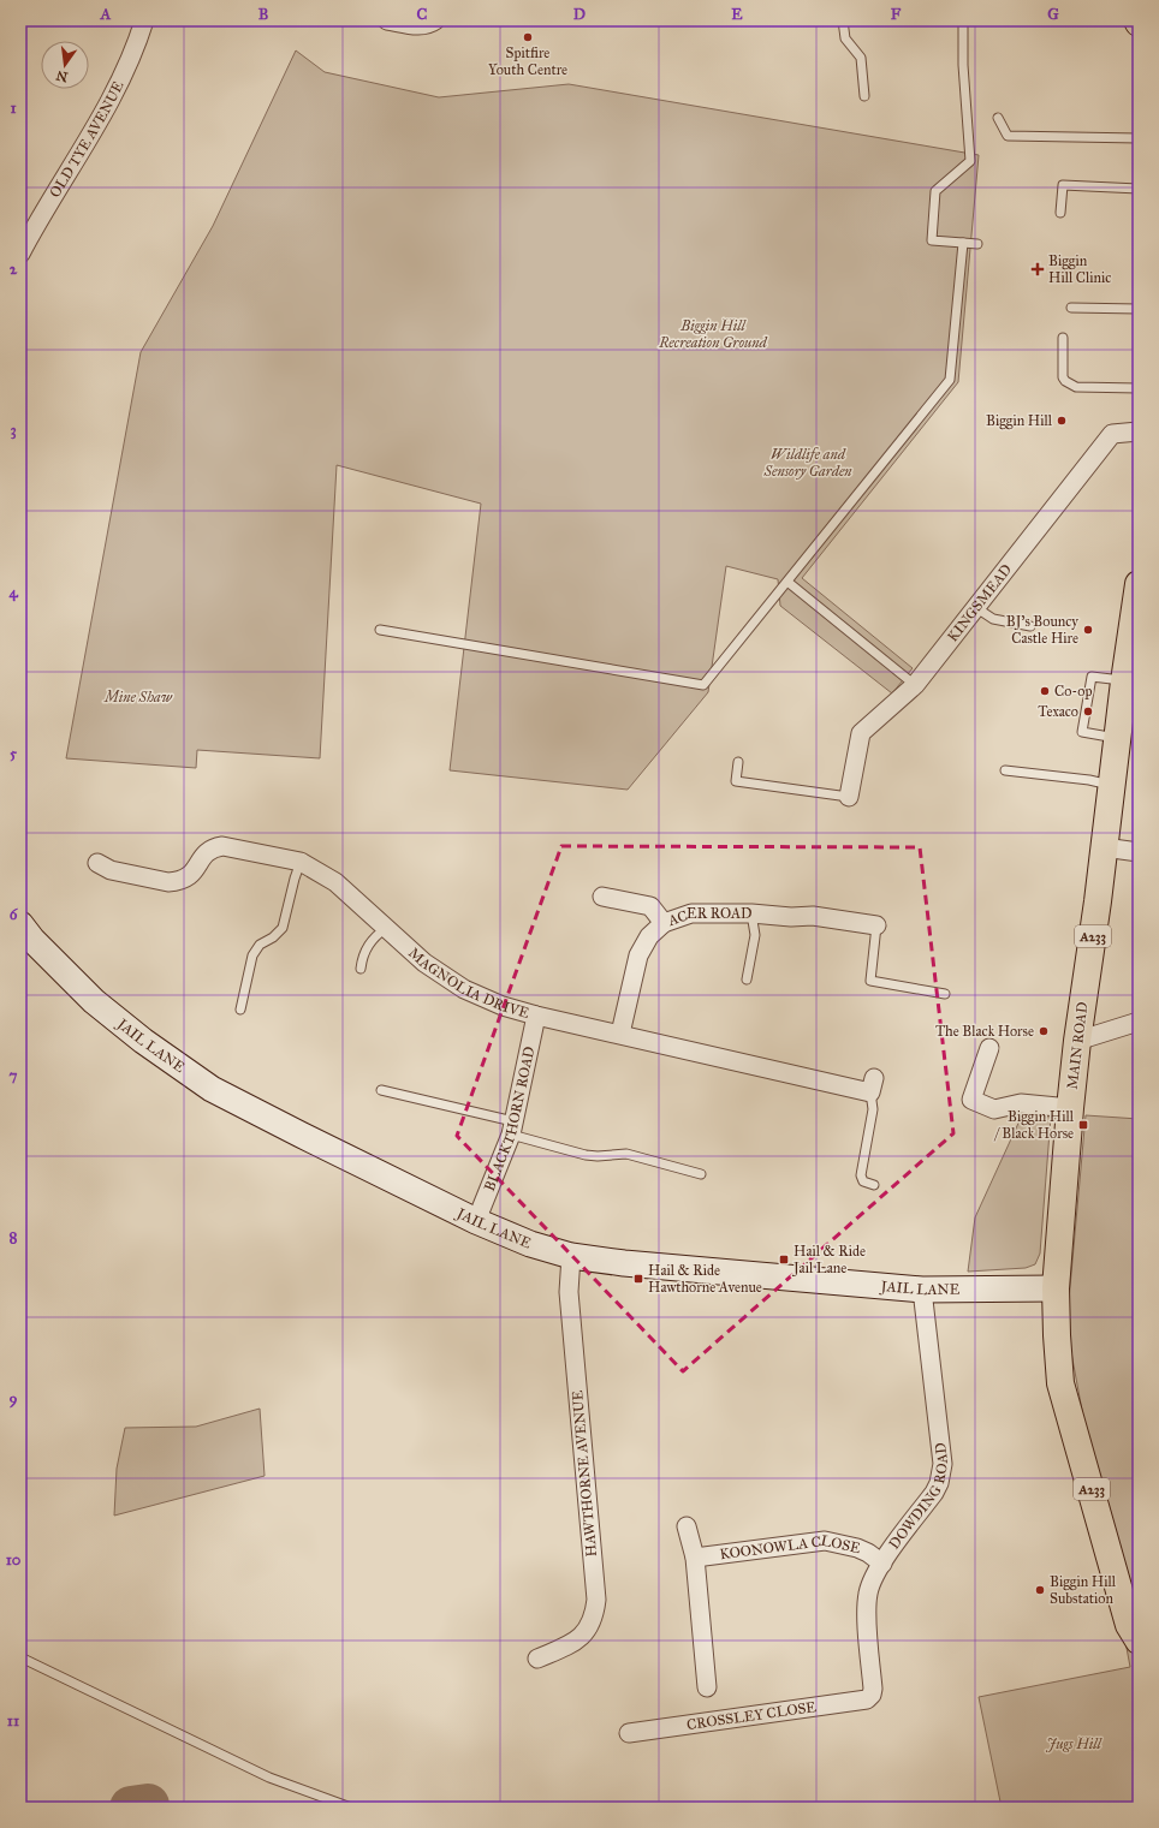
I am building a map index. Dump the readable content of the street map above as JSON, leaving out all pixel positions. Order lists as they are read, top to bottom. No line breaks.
{"streets":{"main road":["A233","MAIN ROAD"],"street":["OLD TYE AVENUE","KINGSMEAD","ACER ROAD","MAGNOLIA DRIVE","JAIL LANE","BLACKTHORN ROAD","HAWTHORNE AVENUE","DOWDING ROAD","KOONOWLA CLOSE","CROSSLEY CLOSE"]},"crossings":[["ACER ROAD","MAGNOLIA DRIVE"],["MAGNOLIA DRIVE","BLACKTHORN ROAD"],["JAIL LANE","MAIN ROAD"],["JAIL LANE","BLACKTHORN ROAD"],["JAIL LANE","HAWTHORNE AVENUE"],["JAIL LANE","DOWDING ROAD"],["DOWDING ROAD","KOONOWLA CLOSE"],["DOWDING ROAD","CROSSLEY CLOSE"]],"parks":["Biggin Hill Recreation Ground","Wildlife and Sensory Garden","Mine Shaw","Jugs Hill"],"places":{"other":["Spitfire Youth Centre","Biggin Hill","BJ's Bouncy Castle Hire","Co-op","Texaco","The Black Horse","Biggin Hill Substation"],"health":["Biggin Hill Clinic"],"transit":["Biggin Hill / Black Horse","Hail & Ride Jail Lane","Hail & Ride Hawthorne Avenue"]},"north":"bottom","grid":{"columns":["A","B","C","D","E","F","G"],"rows":["1","2","3","4","5","6","7","8","9","10","11"]}}
